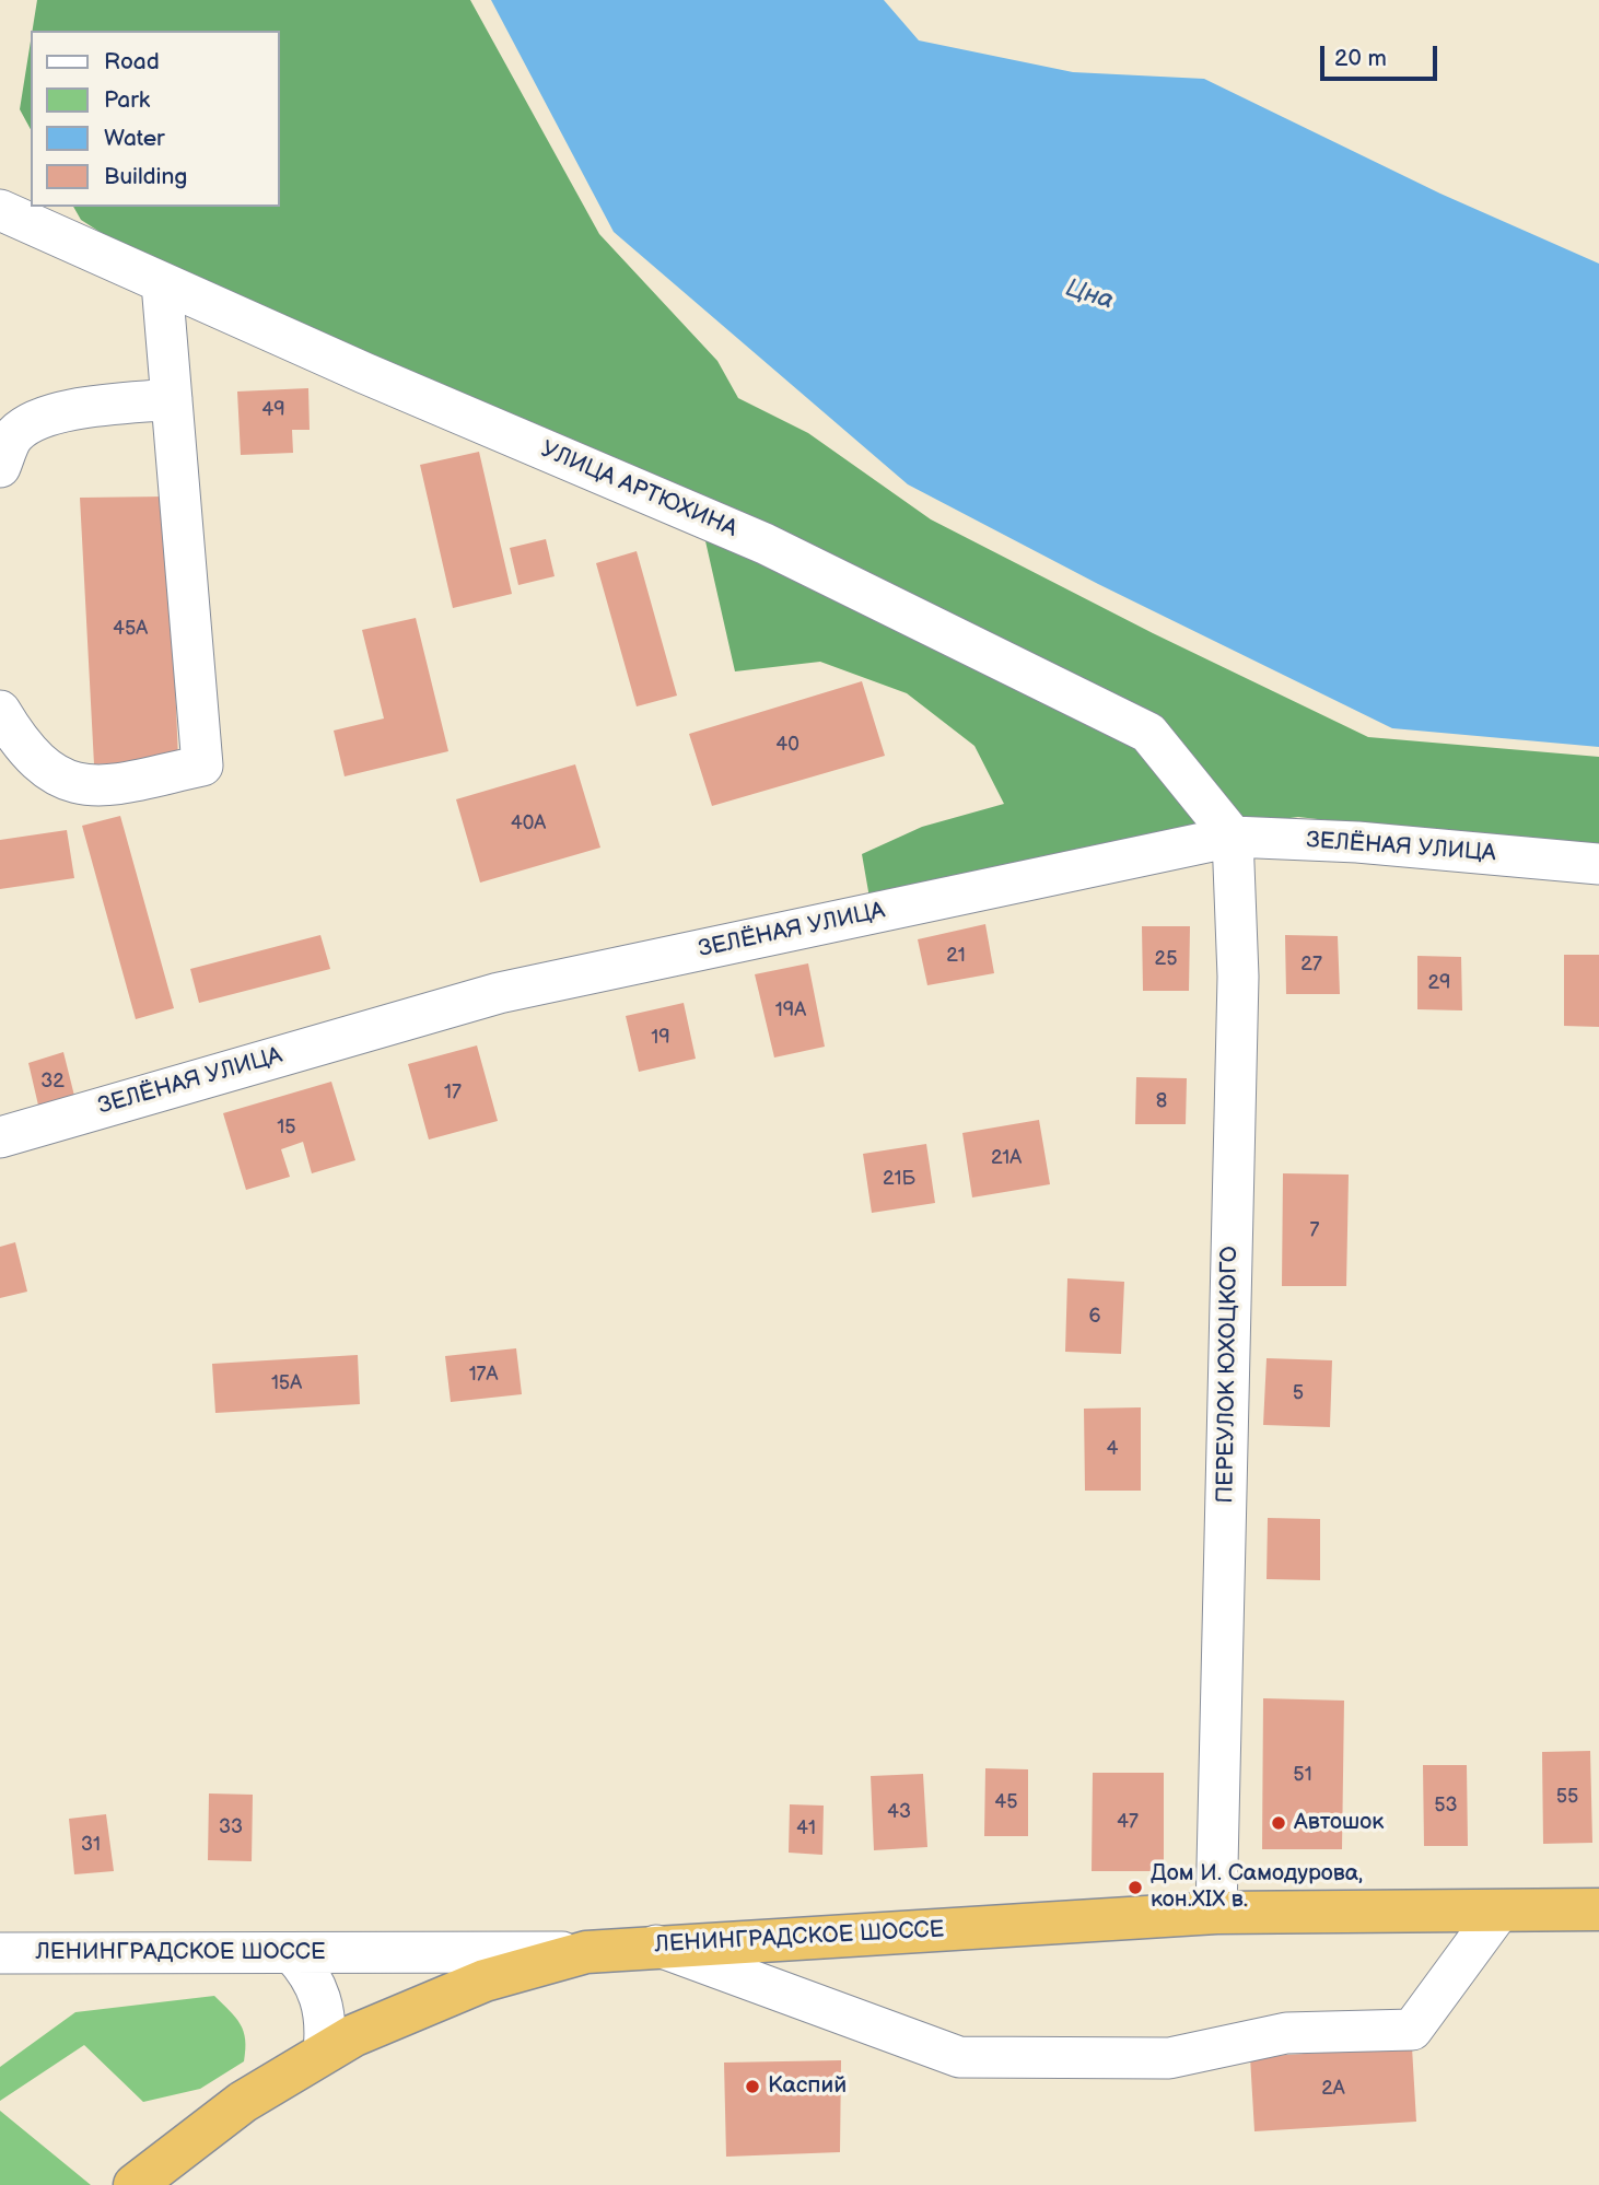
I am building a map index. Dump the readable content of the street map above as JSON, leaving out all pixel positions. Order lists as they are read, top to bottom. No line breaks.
{"streets":{"highway":["ЛЕНИНГРАДСКОЕ ШОССЕ"],"street":["УЛИЦА АРТЮХИНА","ЗЕЛЁНАЯ УЛИЦА","ПЕРЕУЛОК ЮХОЦКОГО"]},"crossings":[["УЛИЦА АРТЮХИНА","ЗЕЛЁНАЯ УЛИЦА"],["УЛИЦА АРТЮХИНА","ПЕРЕУЛОК ЮХОЦКОГО"],["ЗЕЛЁНАЯ УЛИЦА","ПЕРЕУЛОК ЮХОЦКОГО"],["ПЕРЕУЛОК ЮХОЦКОГО","ЛЕНИНГРАДСКОЕ ШОССЕ"]],"water":["Цна"],"places":["Автошок","Дом И. Самодурова, кон.XIX в.","Каспий"],"house_numbers":["49","45А","40","40А","21","25","27","29","19А","19","32","17","8","15","21А","21Б","7","6","17А","15А","5","4","51","55","45","53","43","47","33","41","31","2А"],"legend":["Road","Park","Water","Building"],"scale_bar":"20 m"}
